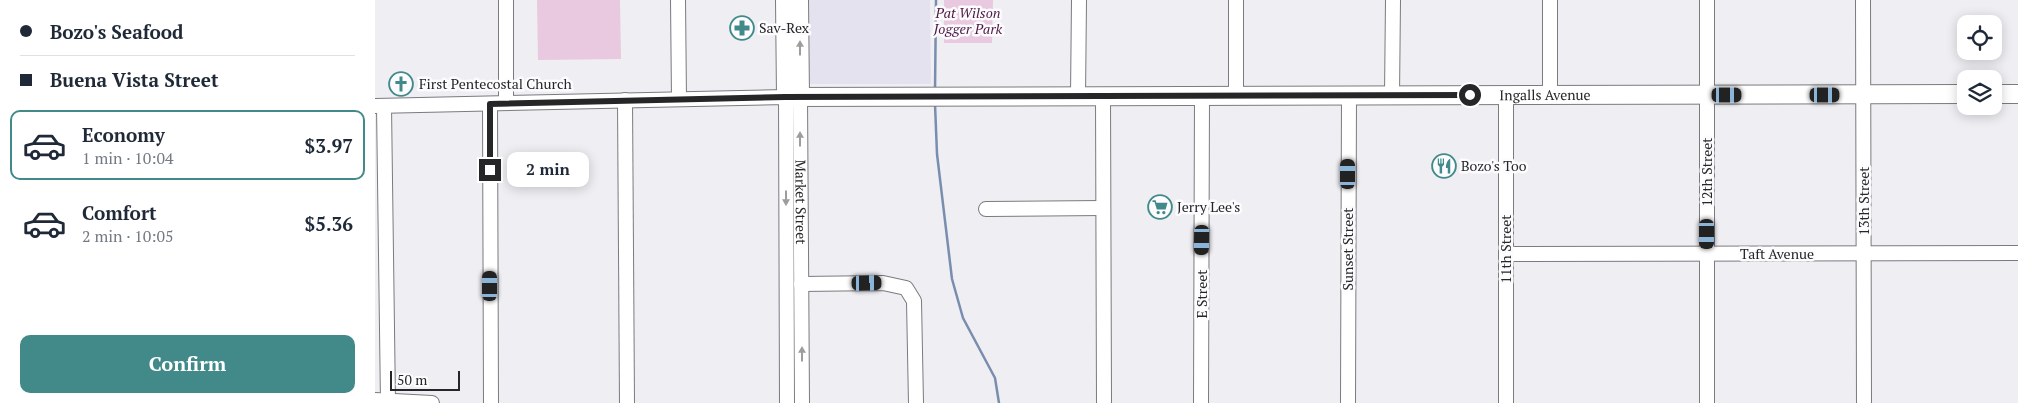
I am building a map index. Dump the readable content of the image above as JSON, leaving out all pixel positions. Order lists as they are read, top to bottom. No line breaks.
{"streets":{"main road":["Ingalls Avenue","Market Street"],"street":["12th Street","13th Street","Sunset Street","11th Street","Taft Avenue","E Street"]},"crossings":[["Ingalls Avenue","12th Street"],["Ingalls Avenue","13th Street"],["Ingalls Avenue","Market Street"],["Ingalls Avenue","Sunset Street"],["Ingalls Avenue","11th Street"],["Ingalls Avenue","E Street"],["12th Street","Taft Avenue"],["13th Street","Taft Avenue"],["11th Street","Taft Avenue"]],"parks":["Pat Wilson Jogger Park"],"places":{"pharmacy":["Sav-Rex"],"church":["First Pentecostal Church"],"restaurant":["Bozo's Too"],"supermarket":["Jerry Lee's"]},"scale_bar":"50 m","page":{"banner":["Bozo's Seafood","Buena Vista Street"],"list":[{"name":"Economy","note":"1 min · 10:04","value":"$3.97"},{"name":"Comfort","note":"2 min · 10:05","value":"$5.36"}],"bubble":"2 min","buttons":"Confirm","scale":"50 m"}}
